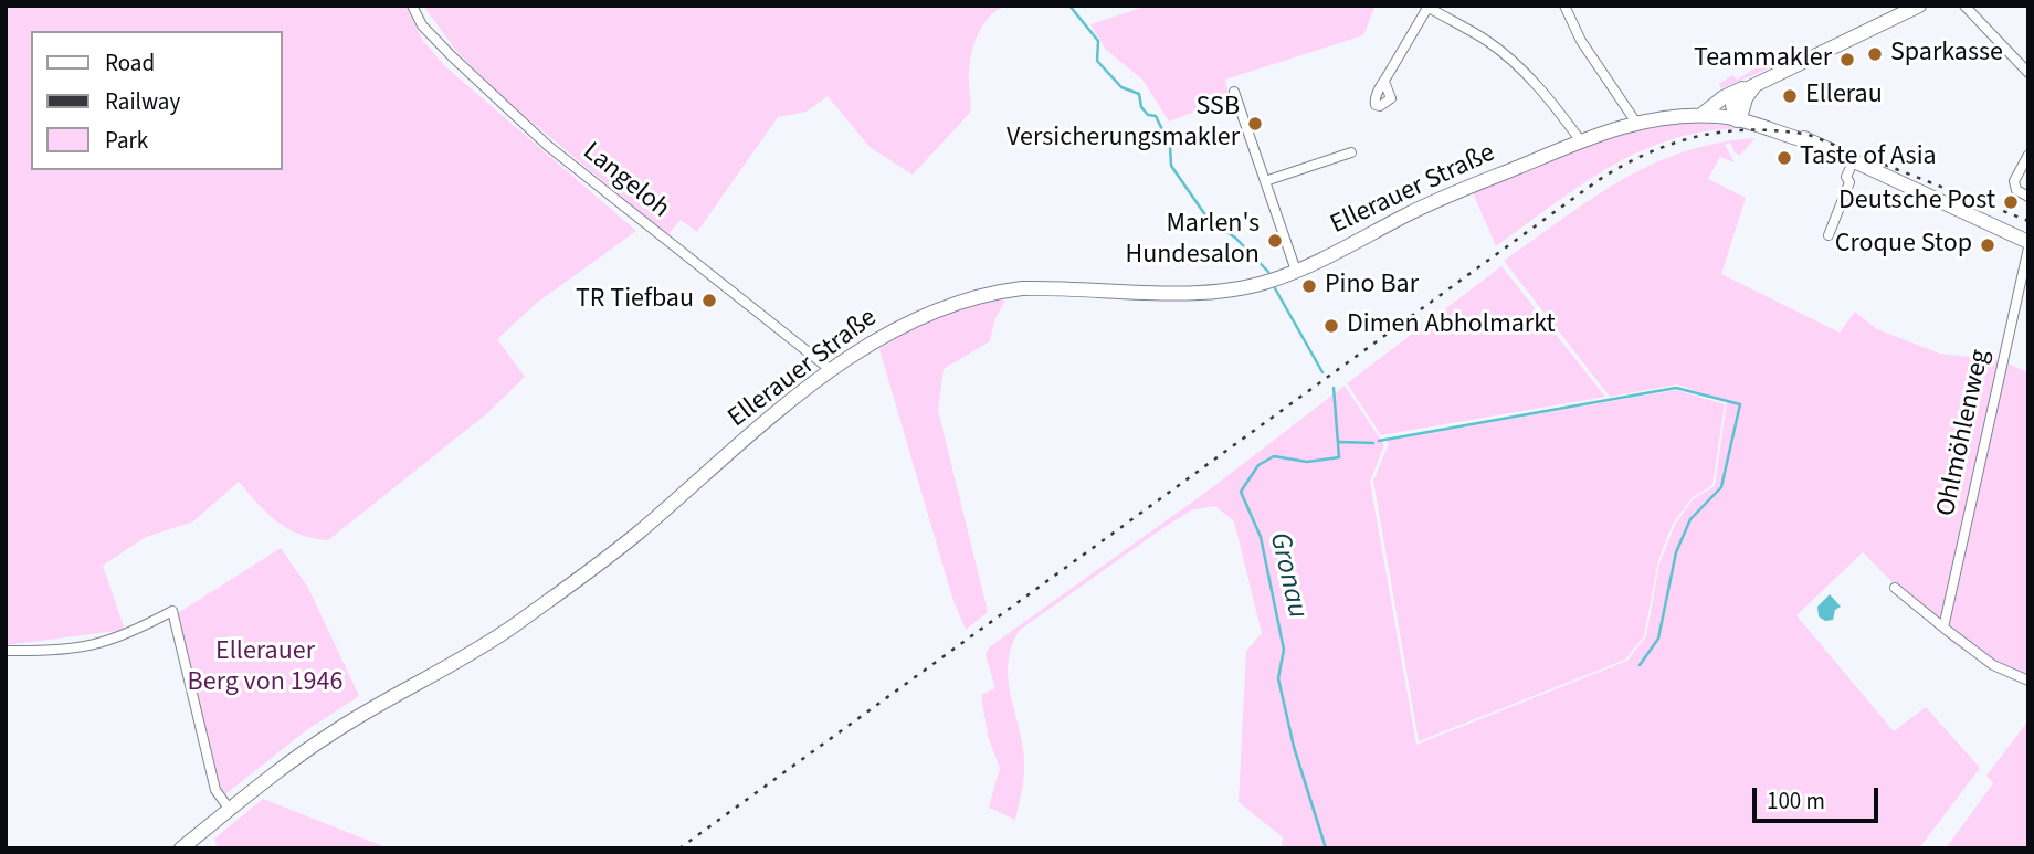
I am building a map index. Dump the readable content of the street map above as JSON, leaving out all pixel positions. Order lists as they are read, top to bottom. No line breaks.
{"streets":{"main road":["Ellerauer Straße"],"street":["Langeloh","Ohlmöhlenweg"]},"crossings":[["Langeloh","Ellerauer Straße"]],"water":["Gronau"],"parks":["Ellerauer Berg von 1946"],"places":["Sparkasse","Teammakler","Ellerau","SSB Versicherungsmakler","Taste of Asia","Deutsche Post","Marlen's Hundesalon","Croque Stop","Pino Bar","TR Tiefbau","Dimen Abholmarkt"],"legend":["Road","Railway","Park"],"scale_bar":"100 m"}
